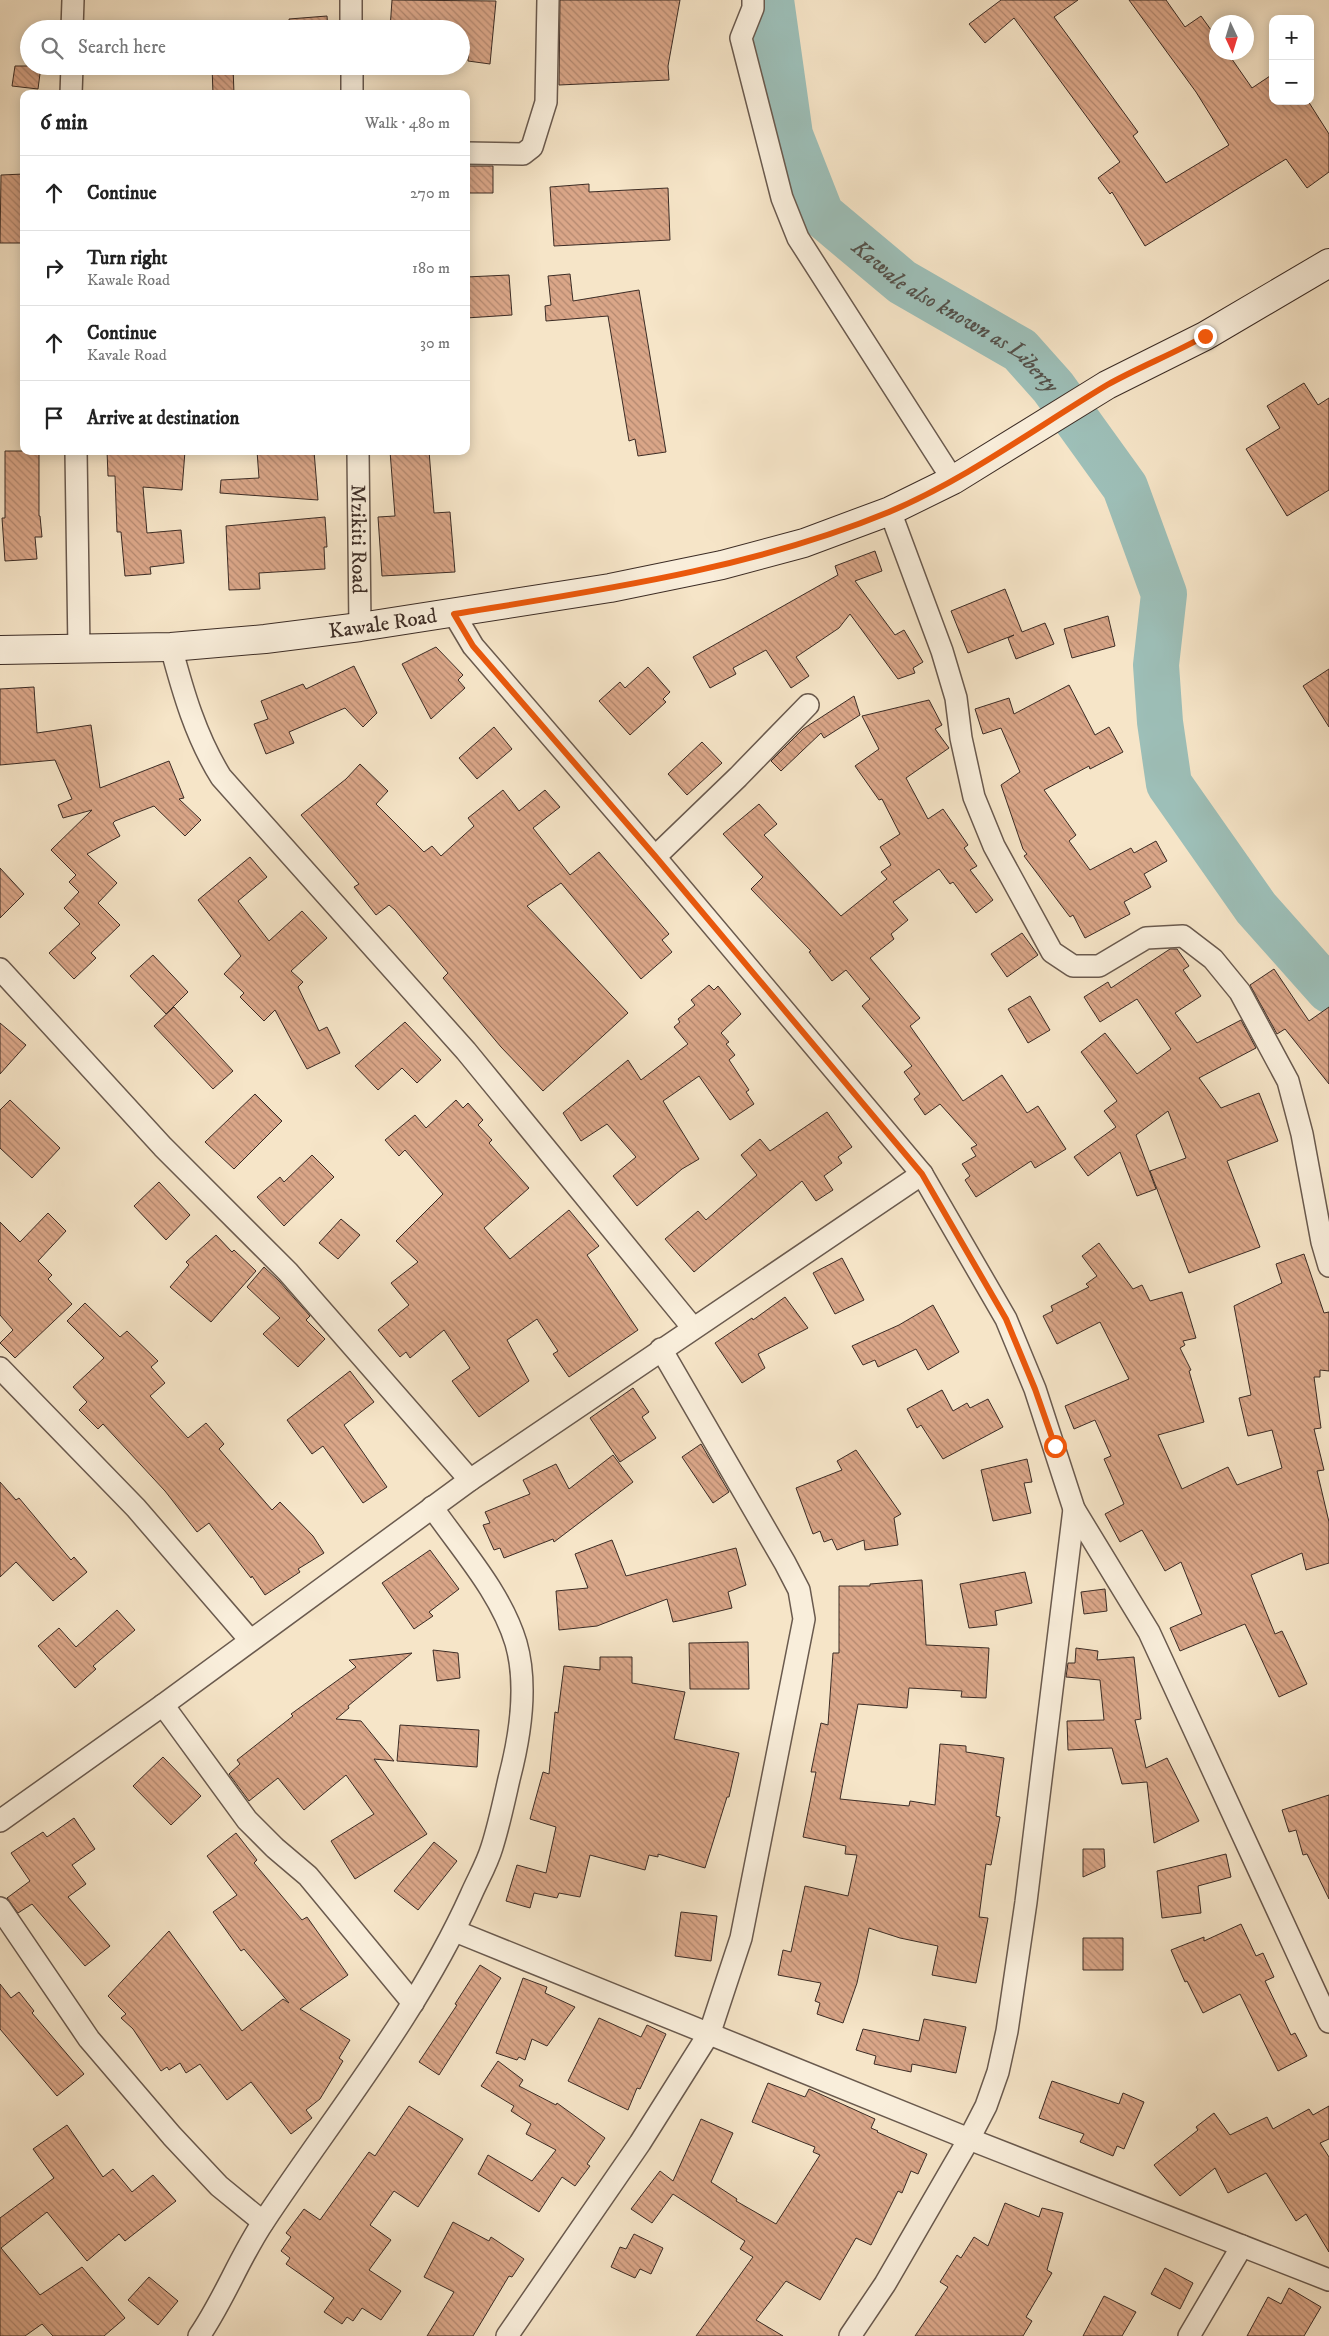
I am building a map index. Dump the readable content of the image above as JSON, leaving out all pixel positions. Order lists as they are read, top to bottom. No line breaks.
{"streets":{"street":["Mzikiti Road","Kawale Road"]},"crossings":[["Mzikiti Road","Kawale Road"]],"water":["Kawale also known as Liberty"],"north":"bottom","page":{"map_buttons":["+","−"],"search":"Search here","heading":["6 min","Walk · 480 m"],"list":[["Continue","270 m"],["Turn right","Kawale Road","180 m"],["Continue","Kavale Road","30 m"],"Arrive at destination"]}}
